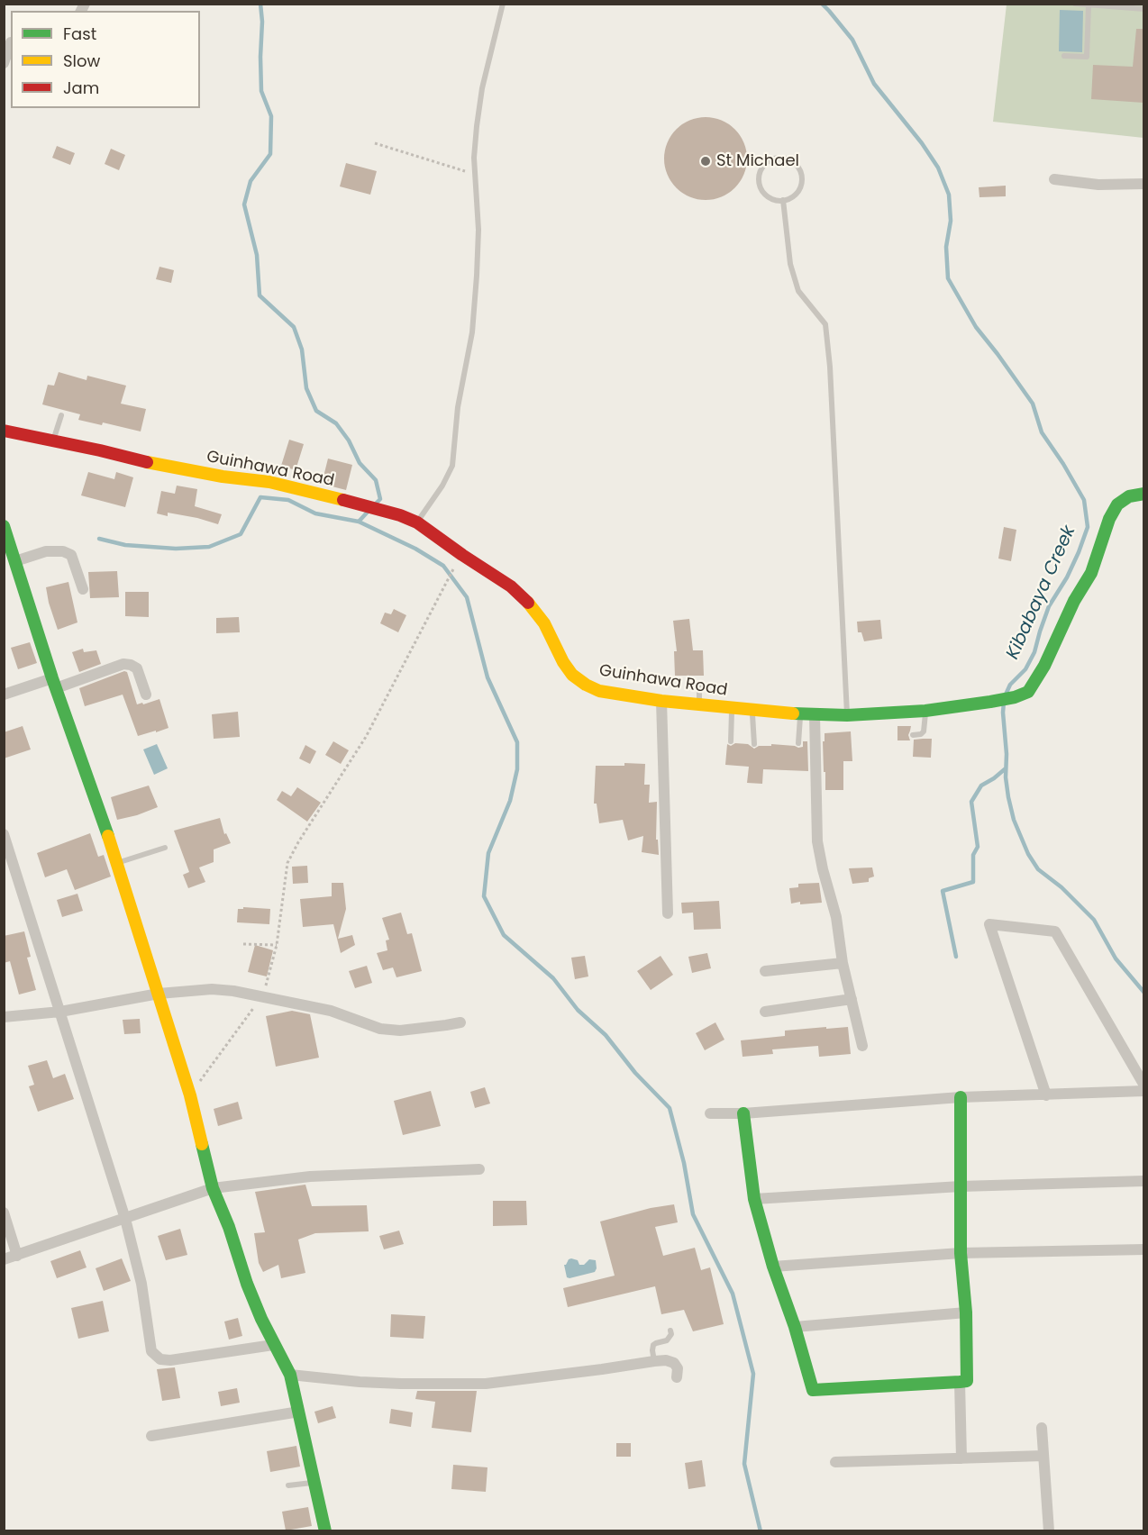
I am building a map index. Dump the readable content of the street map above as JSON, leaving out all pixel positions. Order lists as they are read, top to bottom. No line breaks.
{"streets":{"street":["Guinhawa Road"]},"water":["Kibabaya Creek"],"places":["St Michael"],"legend":["Fast","Slow","Jam"]}
